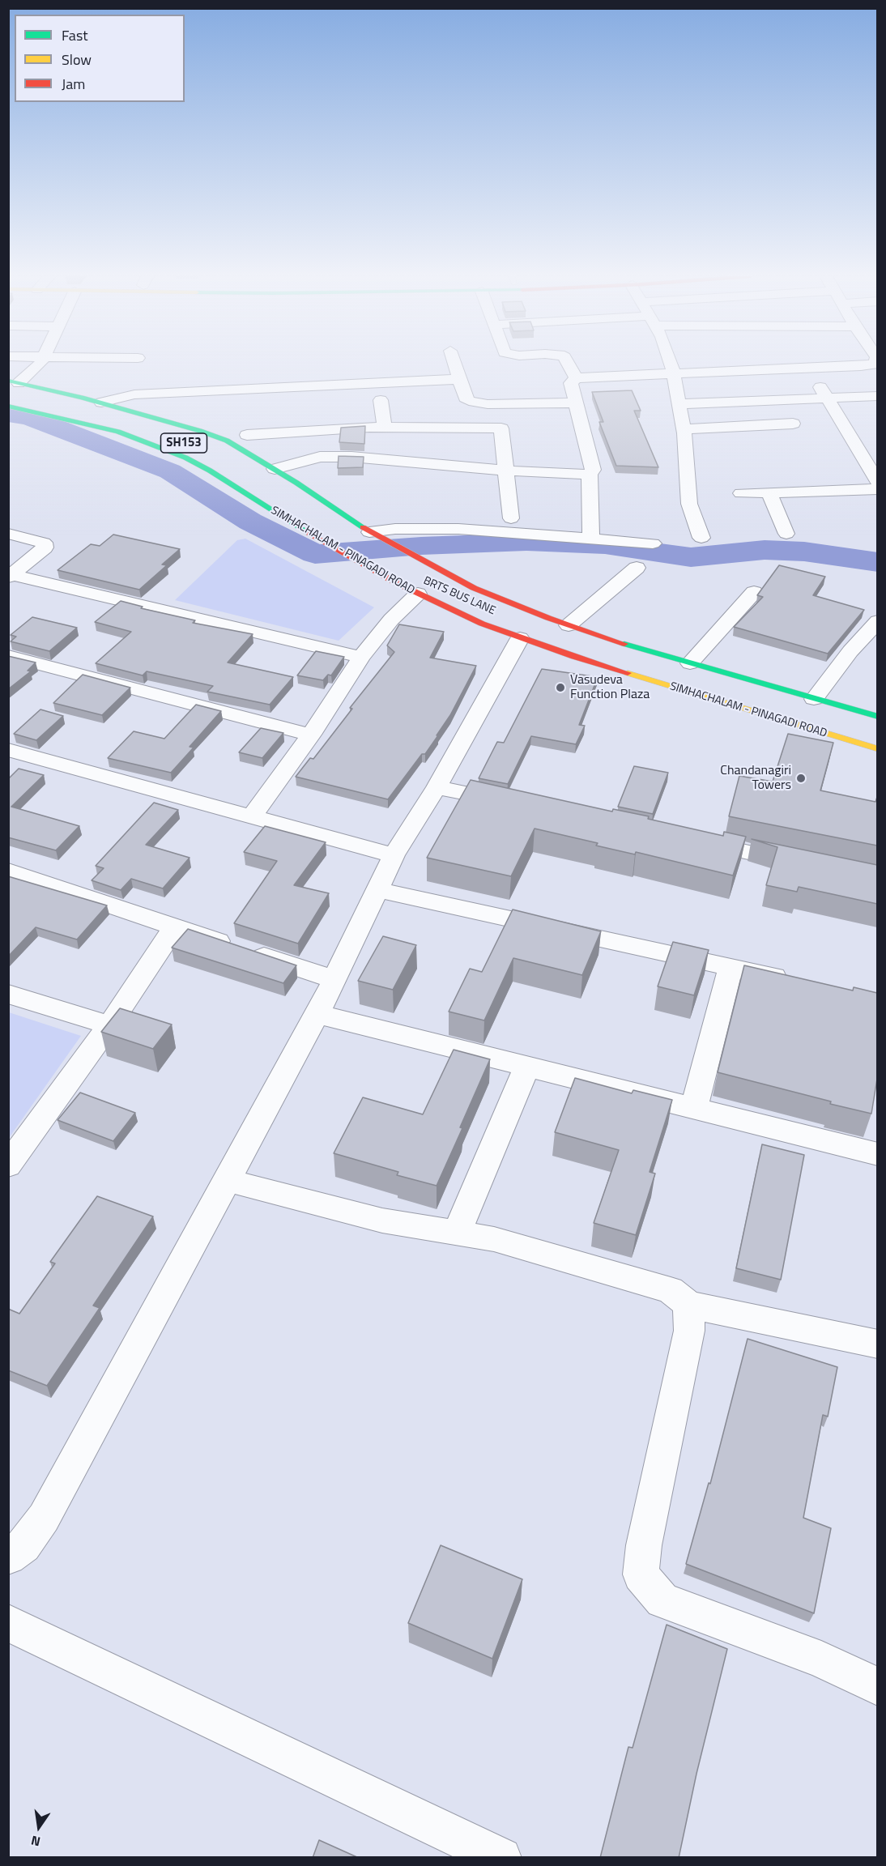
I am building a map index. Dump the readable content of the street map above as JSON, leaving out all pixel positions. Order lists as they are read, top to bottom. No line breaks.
{"streets":{"main road":["SH153","SIMHACHALAM - PINAGADI ROAD"]},"places":["Vasudeva Function Plaza","Chandanagiri Towers"],"legend":["Fast","Slow","Jam"],"north":"bottom"}
